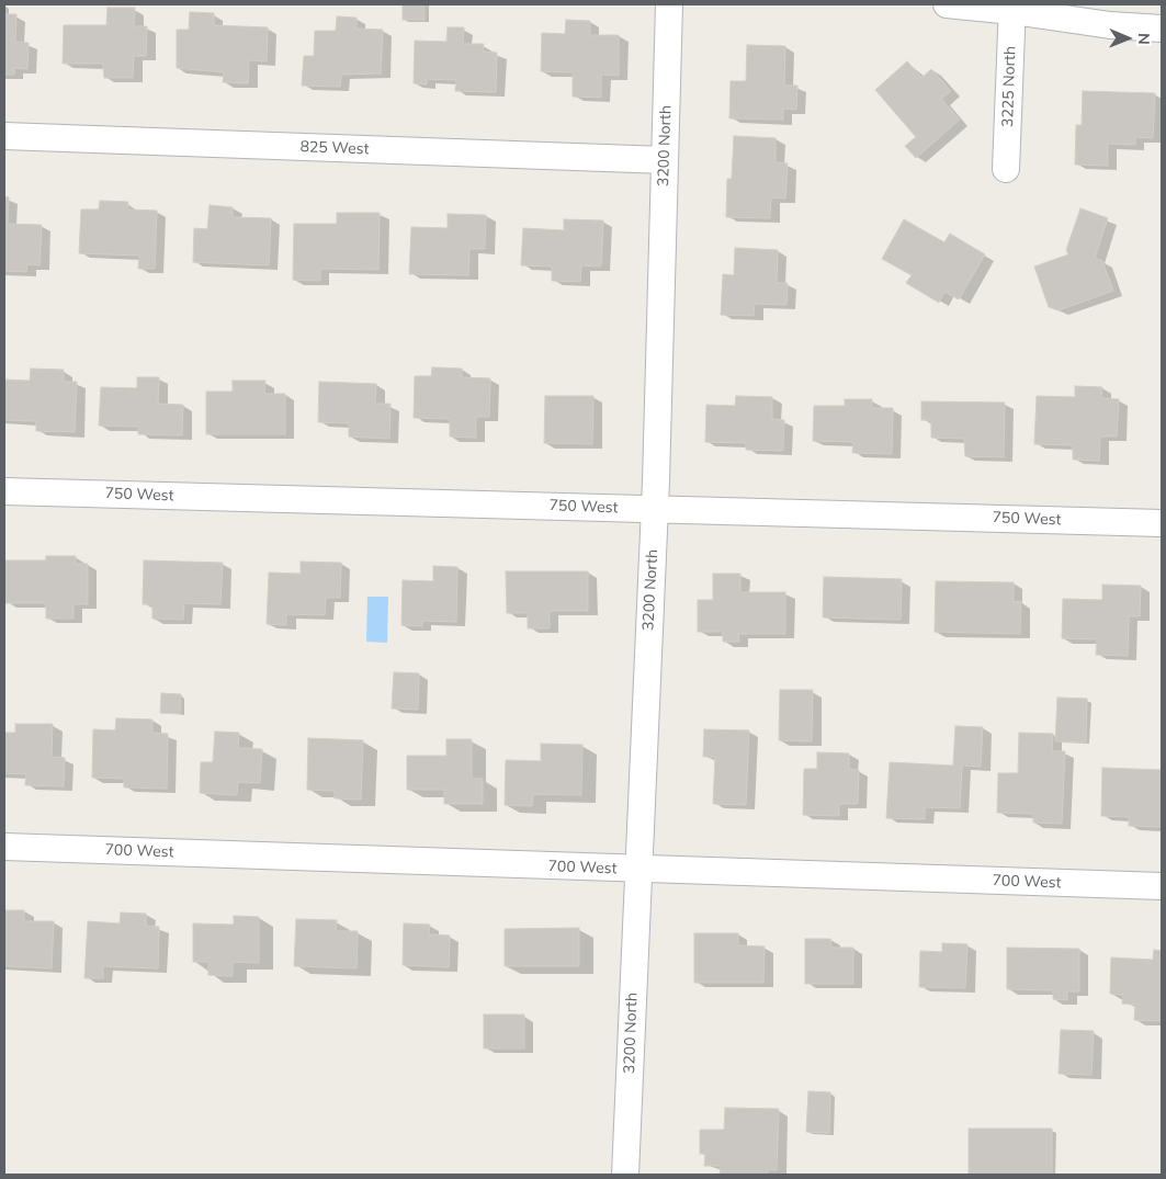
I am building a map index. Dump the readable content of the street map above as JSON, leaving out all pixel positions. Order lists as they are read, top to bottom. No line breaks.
{"streets":{"street":["3225 North","3200 North","825 West","750 West","700 West"]},"crossings":[["3200 North","825 West"],["3200 North","750 West"],["3200 North","700 West"]],"north":"right"}
